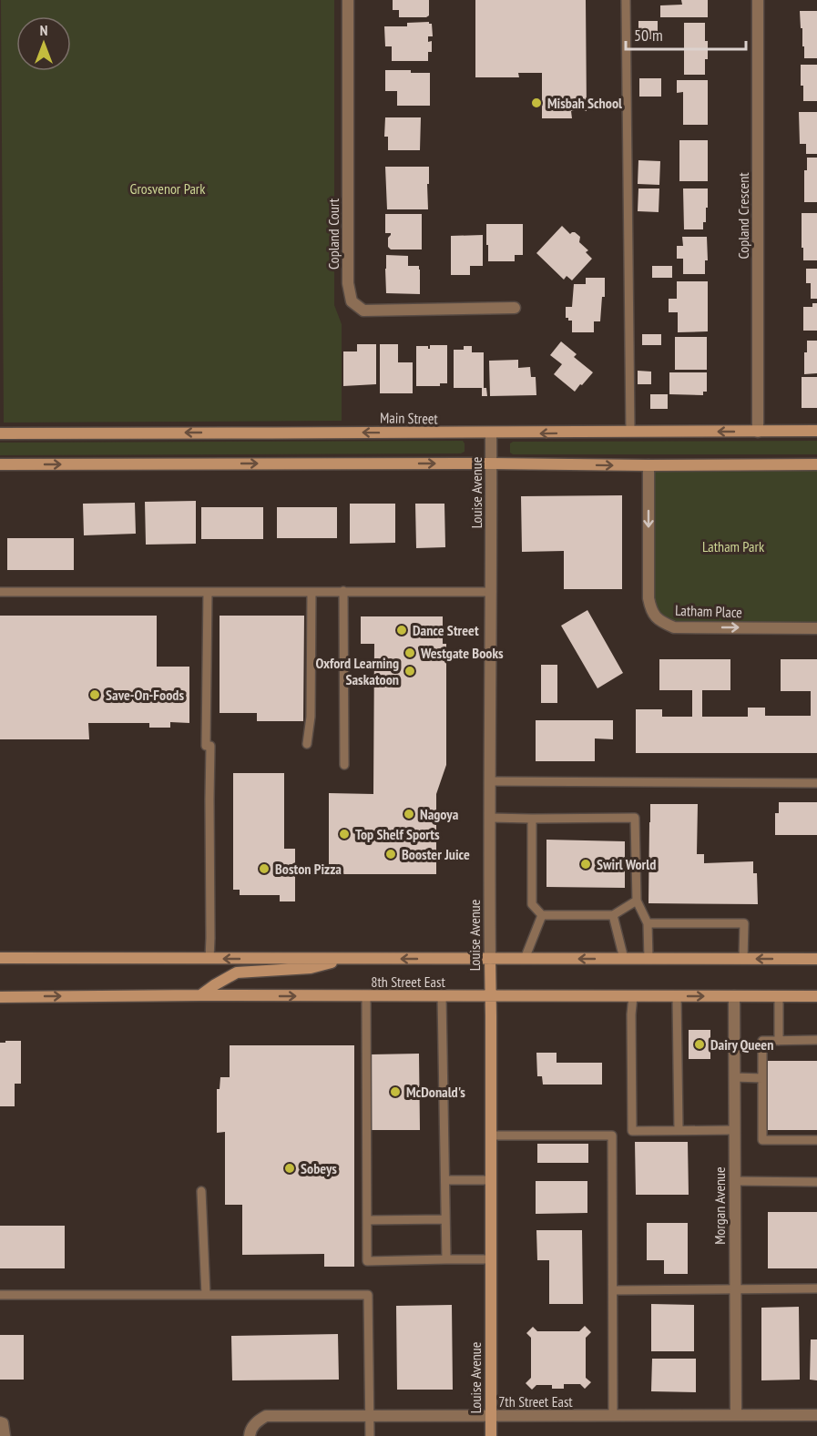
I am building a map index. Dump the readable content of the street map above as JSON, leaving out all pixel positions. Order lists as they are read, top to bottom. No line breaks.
{"streets":{"street":["Copland Crescent","Copland Court","Main Street","Louise Avenue","Latham Place","8th Street East","Morgan Avenue","7th Street East"]},"crossings":[["Copland Crescent","Main Street"],["Main Street","Louise Avenue"],["Louise Avenue","8th Street East"],["Louise Avenue","7th Street East"],["8th Street East","Morgan Avenue"],["Morgan Avenue","7th Street East"]],"parks":["Grosvenor Park","Latham Park"],"places":["Misbah School","Dance Street","Westgate Books","Oxford Learning Saskatoon","Save-On-Foods","Nagoya","Top Shelf Sports","Booster Juice","Swirl World","Boston Pizza","Dairy Queen","McDonald's","Sobeys"],"scale_bar":"50 m","north":"top"}
